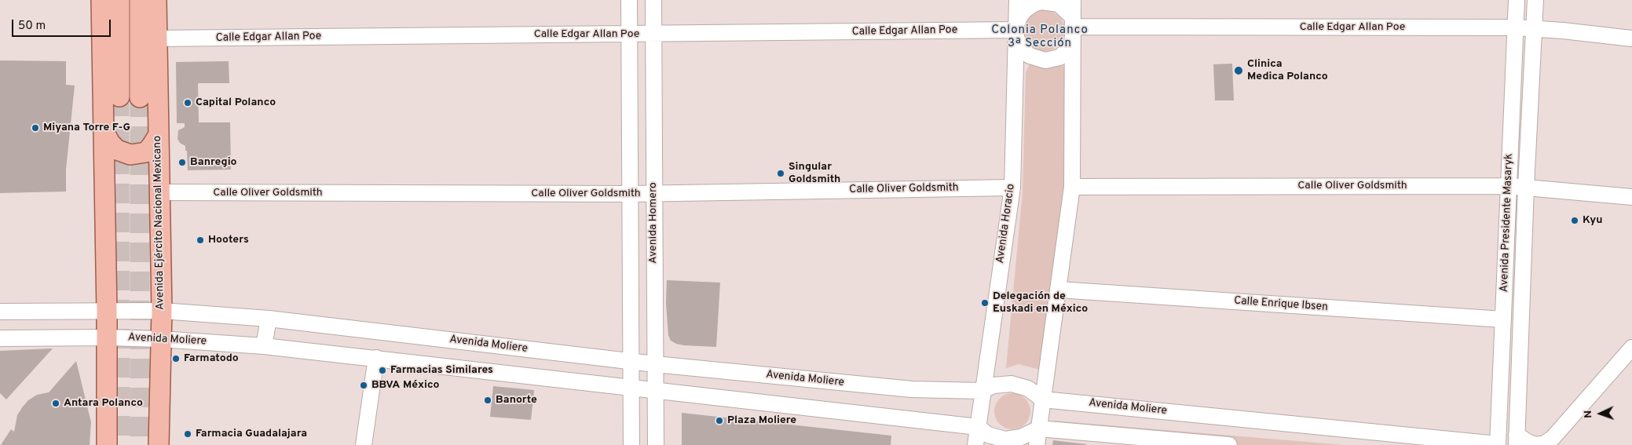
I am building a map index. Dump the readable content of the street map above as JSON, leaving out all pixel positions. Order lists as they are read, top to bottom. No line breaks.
{"streets":{"main road":["Avenida Ejército Nacional Mexicano"],"street":["Calle Edgar Allan Poe","Calle Oliver Goldsmith","Avenida Homero","Avenida Presidente Masaryk","Avenida Horacio","Calle Enrique Ibsen","Avenida Moliere"]},"crossings":[["Calle Edgar Allan Poe","Avenida Ejército Nacional Mexicano"],["Calle Edgar Allan Poe","Avenida Homero"],["Calle Edgar Allan Poe","Avenida Presidente Masaryk"],["Calle Edgar Allan Poe","Avenida Horacio"],["Calle Oliver Goldsmith","Avenida Ejército Nacional Mexicano"],["Calle Oliver Goldsmith","Avenida Homero"],["Calle Oliver Goldsmith","Avenida Presidente Masaryk"],["Calle Oliver Goldsmith","Avenida Horacio"],["Avenida Ejército Nacional Mexicano","Avenida Moliere"],["Avenida Homero","Avenida Moliere"],["Avenida Presidente Masaryk","Calle Enrique Ibsen"],["Avenida Presidente Masaryk","Avenida Moliere"],["Avenida Horacio","Avenida Moliere"]],"districts":["Colonia Polanco 3ª Sección"],"places":["Clinica Medica Polanco","Capital Polanco","Miyana Torre F-G","Banregio","Singular Goldsmith","Kyu","Hooters","Delegación de Euskadi en México","Farmatodo","Farmacias Similares","BBVA México","Banorte","Antara Polanco","Plaza Moliere","Farmacia Guadalajara"],"scale_bar":"50 m","north":"left"}
